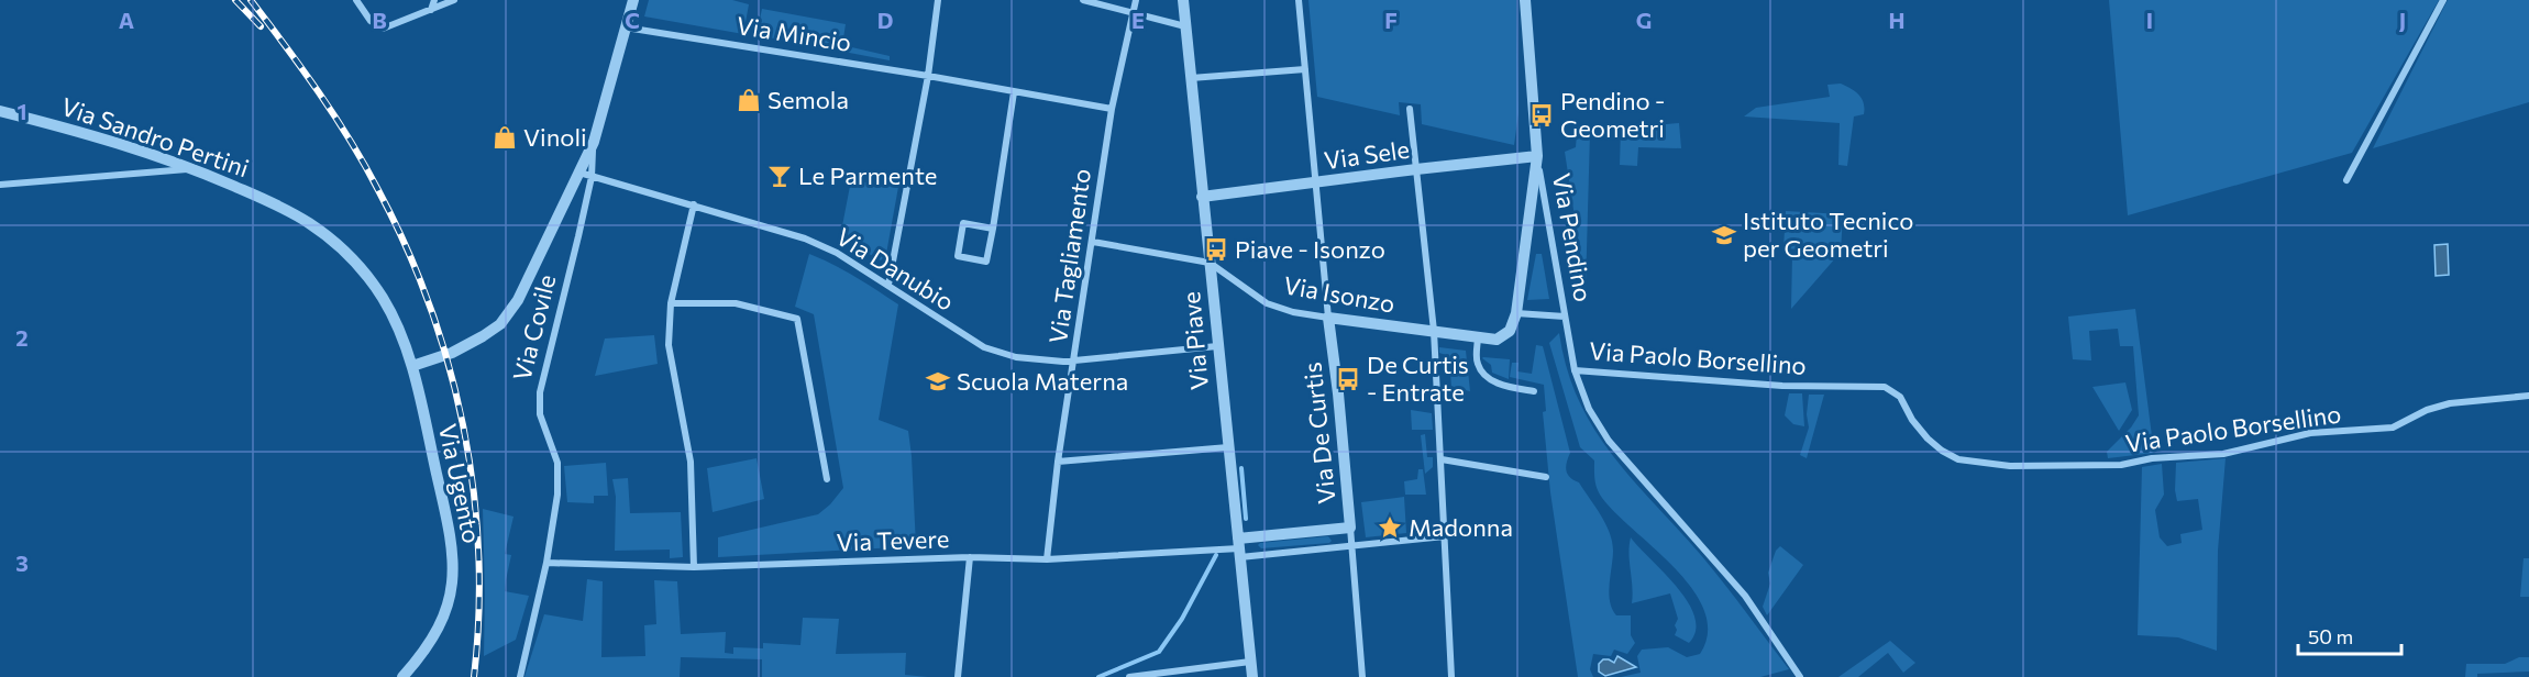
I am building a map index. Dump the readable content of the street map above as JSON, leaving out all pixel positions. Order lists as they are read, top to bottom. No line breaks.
{"streets":{"street":["Via Mincio","Via Sandro Pertini","Via Sele","Via Pendino","Via Tagliamento","Via Danubio","Via Isonzo","Via Covile","Via Piave","Via Paolo Borsellino","Via De Curtis","Via Ugento","Via Tevere"]},"crossings":[["Via Mincio","Via Tagliamento"],["Via Mincio","Via Covile"],["Via Sandro Pertini","Via Covile"],["Via Sandro Pertini","Via Ugento"],["Via Sele","Via Pendino"],["Via Sele","Via Piave"],["Via Pendino","Via Isonzo"],["Via Tagliamento","Via Danubio"],["Via Tagliamento","Via Isonzo"],["Via Tagliamento","Via Tevere"],["Via Danubio","Via Covile"],["Via Danubio","Via Piave"],["Via Isonzo","Via Piave"],["Via Isonzo","Via De Curtis"],["Via Covile","Via Ugento"],["Via Covile","Via Tevere"],["Via Piave","Via Tevere"],["Via De Curtis","Via Tevere"]],"places":{"shop":["Semola","Vinoli"],"bus stop":["Pendino - Geometri","Piave - Isonzo","De Curtis - Entrate"],"bar":["Le Parmente"],"school or university":["Istituto Tecnico per Geometri","Scuola Materna"],"place":["Madonna"]},"scale_bar":"50 m","grid":{"columns":["A","B","C","D","E","F","G","H","I","J"],"rows":["1","2","3"]}}
